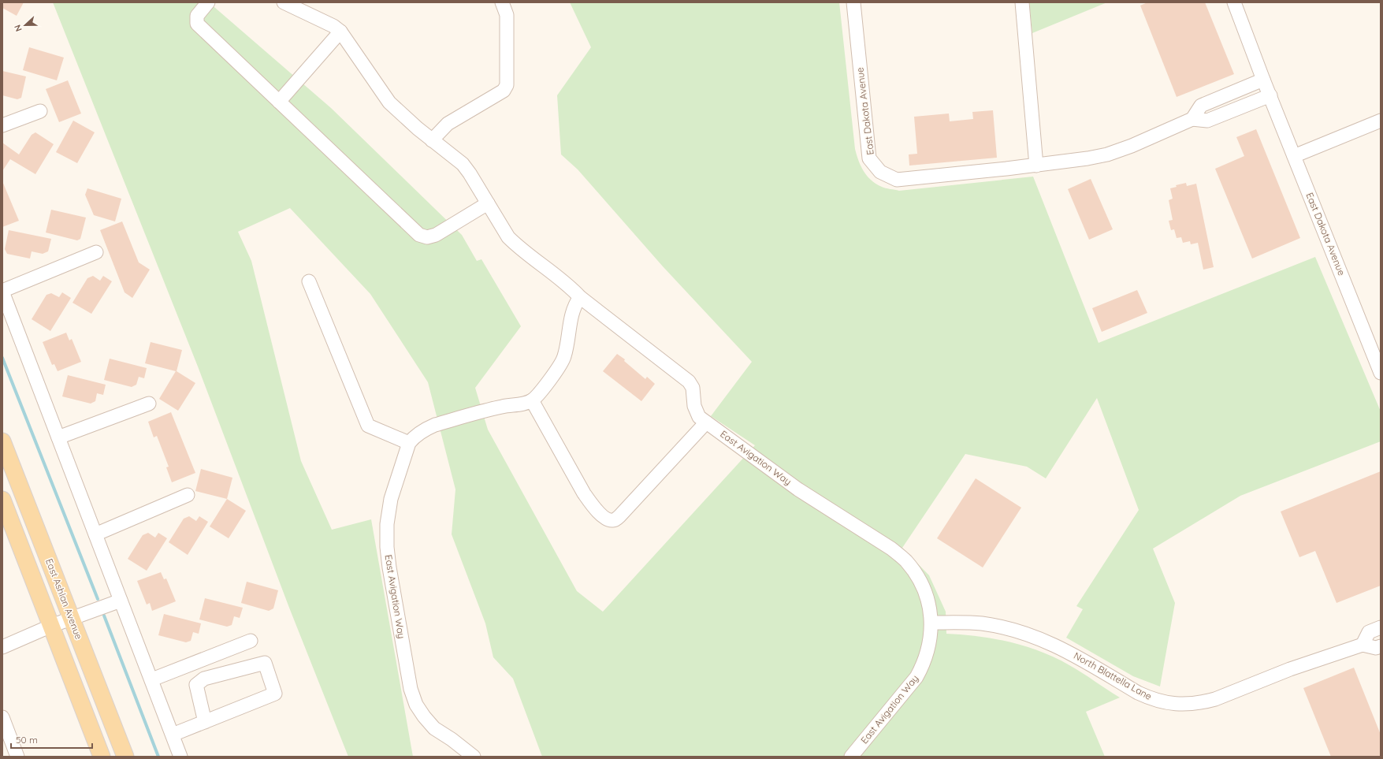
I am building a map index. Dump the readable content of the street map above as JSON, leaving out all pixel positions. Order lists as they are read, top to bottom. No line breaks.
{"streets":{"main road":["East Ashlan Avenue"],"street":["East Dakota Avenue","East Avigation Way","North Blattella Lane"]},"crossings":[["East Avigation Way","North Blattella Lane"]],"scale_bar":"50 m","north":"left"}
